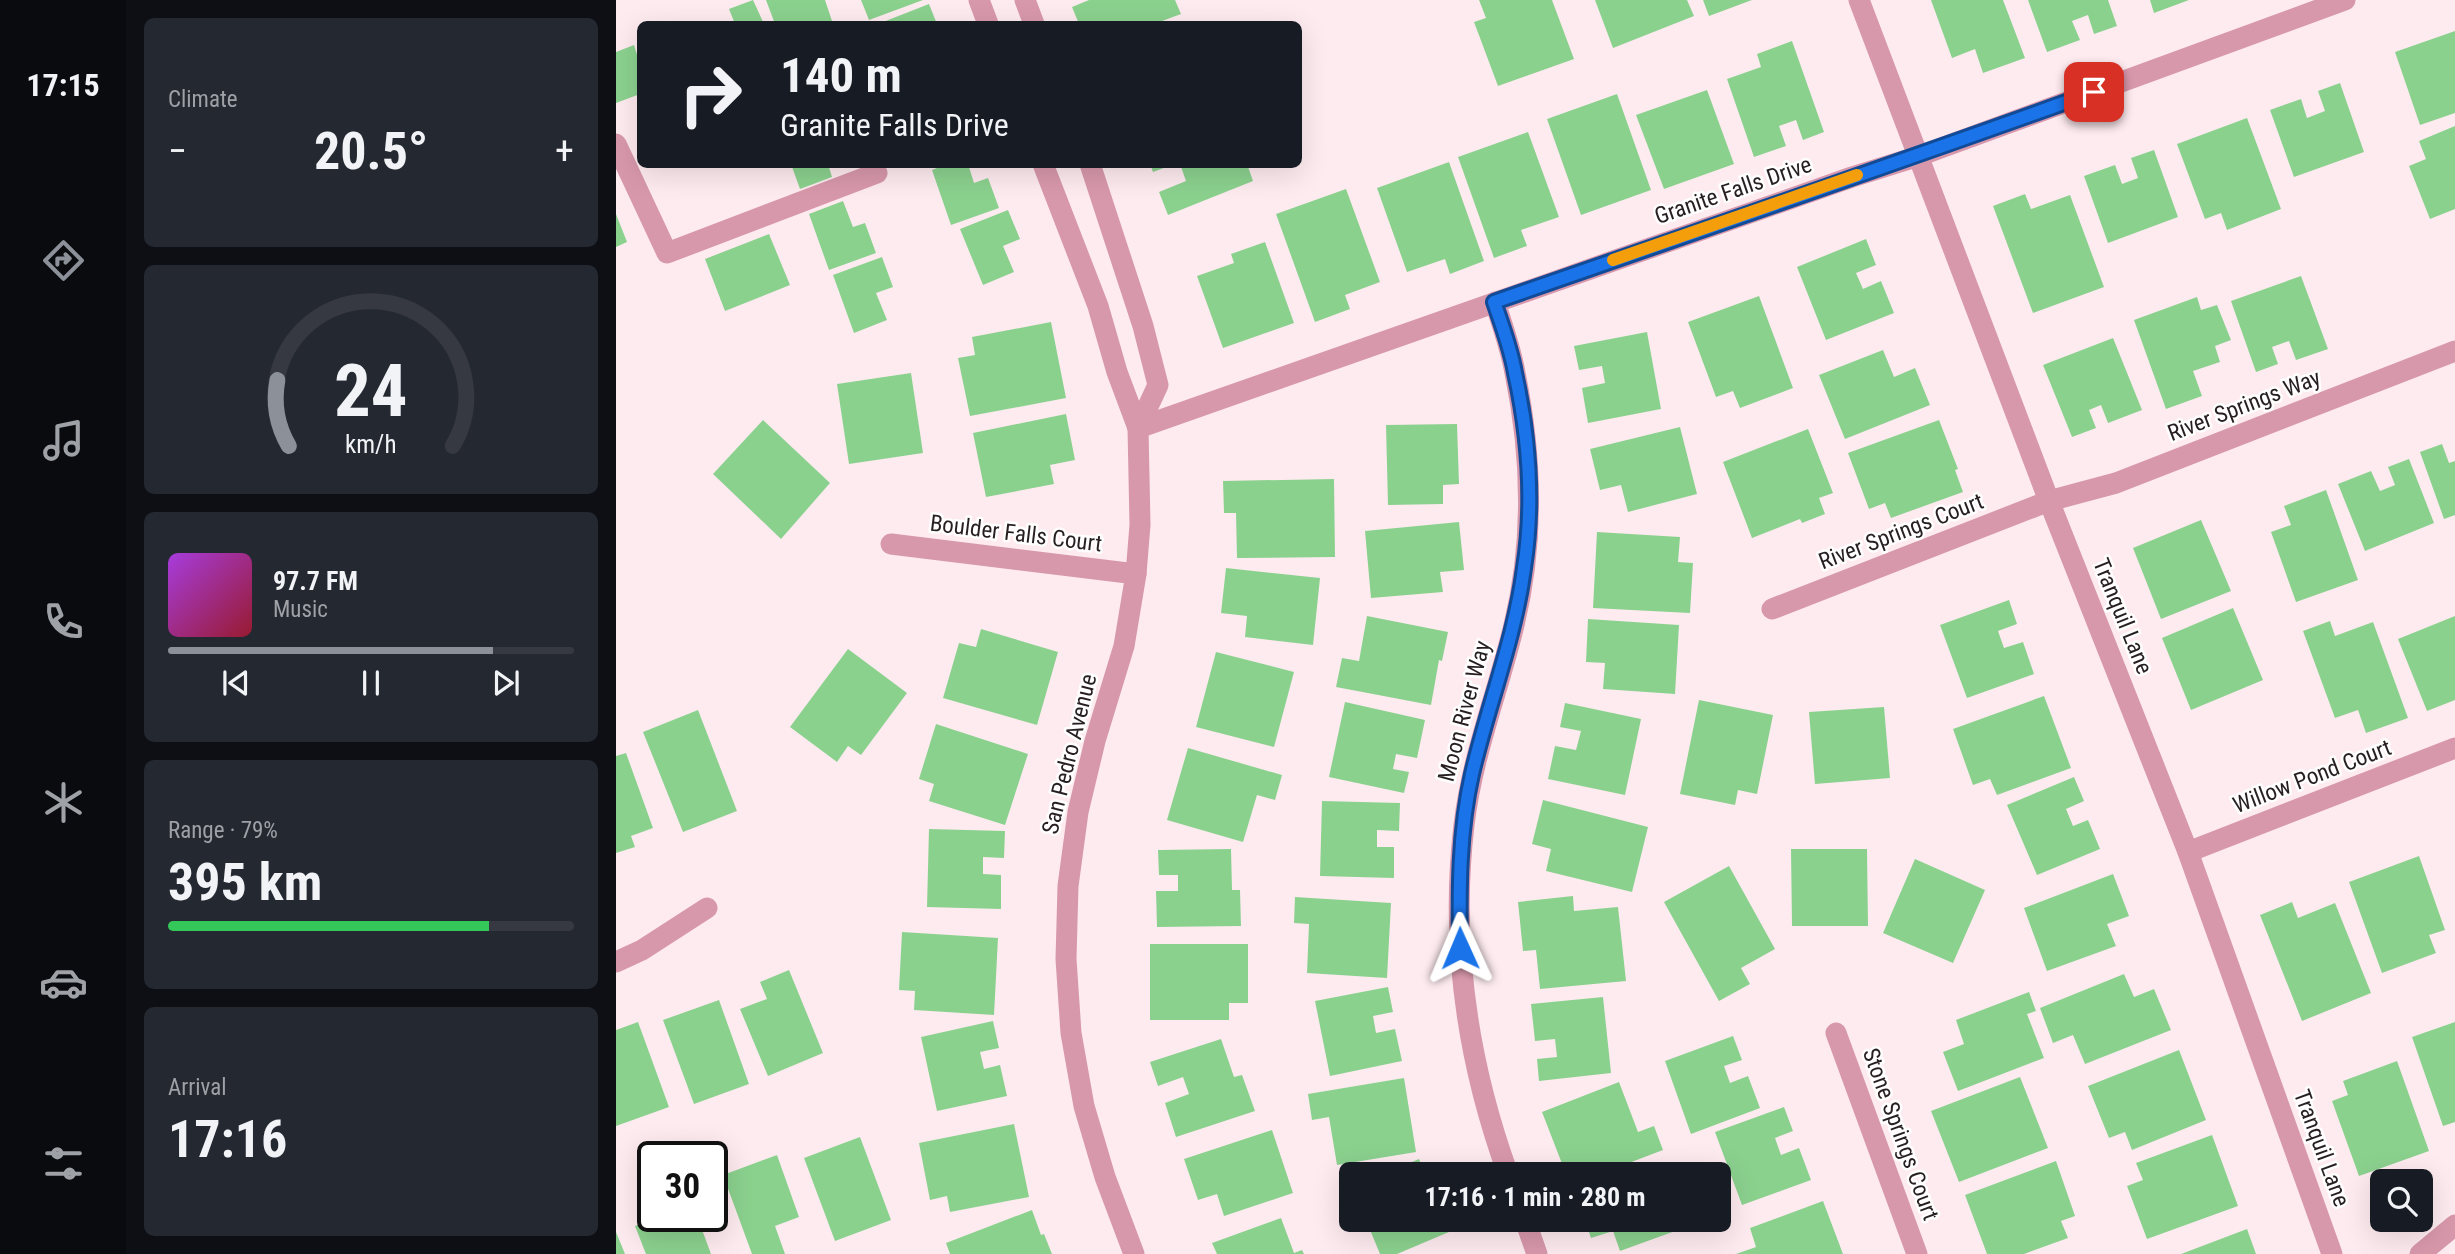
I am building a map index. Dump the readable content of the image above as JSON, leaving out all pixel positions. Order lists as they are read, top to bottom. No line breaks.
{"streets":{"street":["Granite Falls Drive","River Springs Way","River Springs Court","Boulder Falls Court","Tranquil Lane","Moon River Way","San Pedro Avenue","Willow Pond Court","Stone Springs Court"]},"crossings":[["Granite Falls Drive","Tranquil Lane"],["Granite Falls Drive","Moon River Way"],["Granite Falls Drive","San Pedro Avenue"],["River Springs Way","River Springs Court"],["River Springs Way","Tranquil Lane"],["River Springs Court","Tranquil Lane"],["Boulder Falls Court","San Pedro Avenue"],["Tranquil Lane","Willow Pond Court"]],"page":{"tabs":"17:15","tile":["Climate",["Range · 79%","395 km"],["Arrival","17:16"]],"turn":["140 m","Granite Falls Drive"],"heat":["−","20.5°","+"],"song":["97.7 FM","Music"],"limit":"30","trip":"17:16 · 1 min · 280 m","gauge":["24","km/h"]}}
